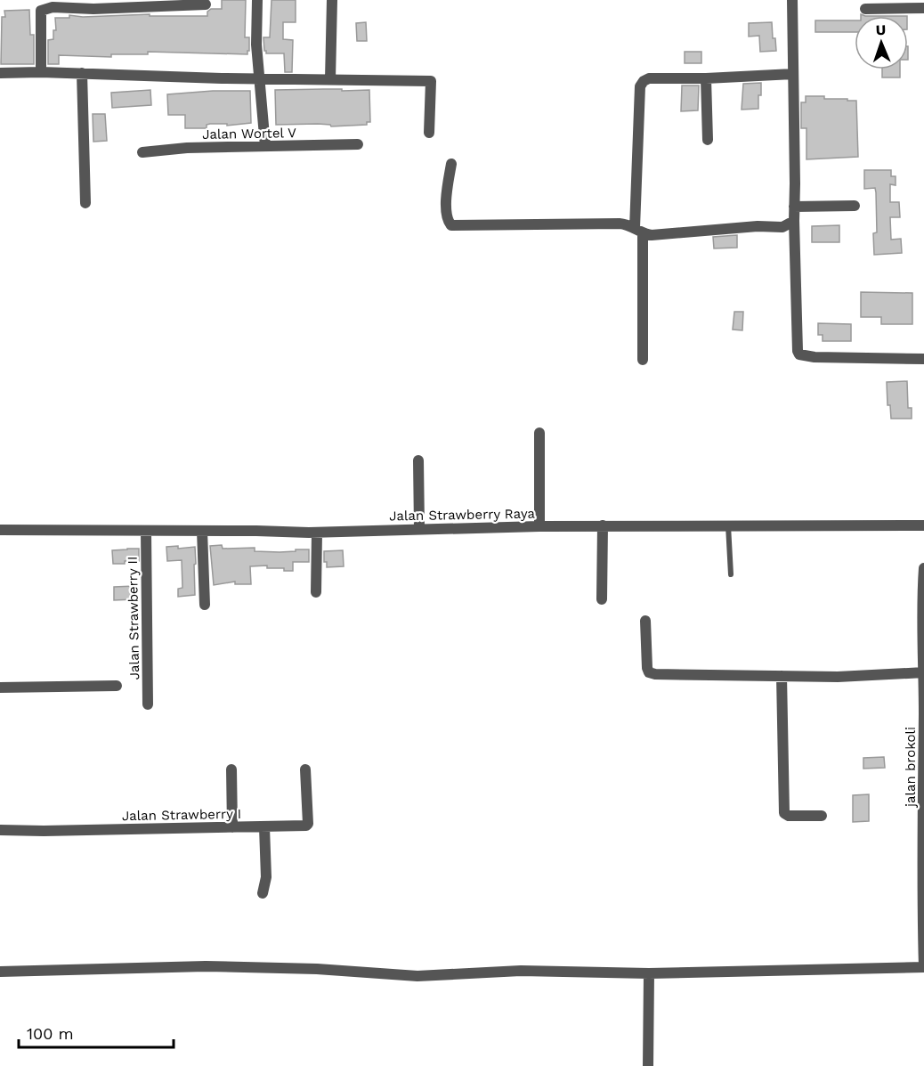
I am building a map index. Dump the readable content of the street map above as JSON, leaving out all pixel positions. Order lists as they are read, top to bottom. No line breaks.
{"streets":{"street":["Jalan Wortel V","Jalan Strawberry Raya","Jalan Strawberry II","jalan brokoli","Jalan Strawberry I"]},"crossings":[["Jalan Strawberry Raya","Jalan Strawberry II"]],"scale_bar":"100 m","north":"top"}
